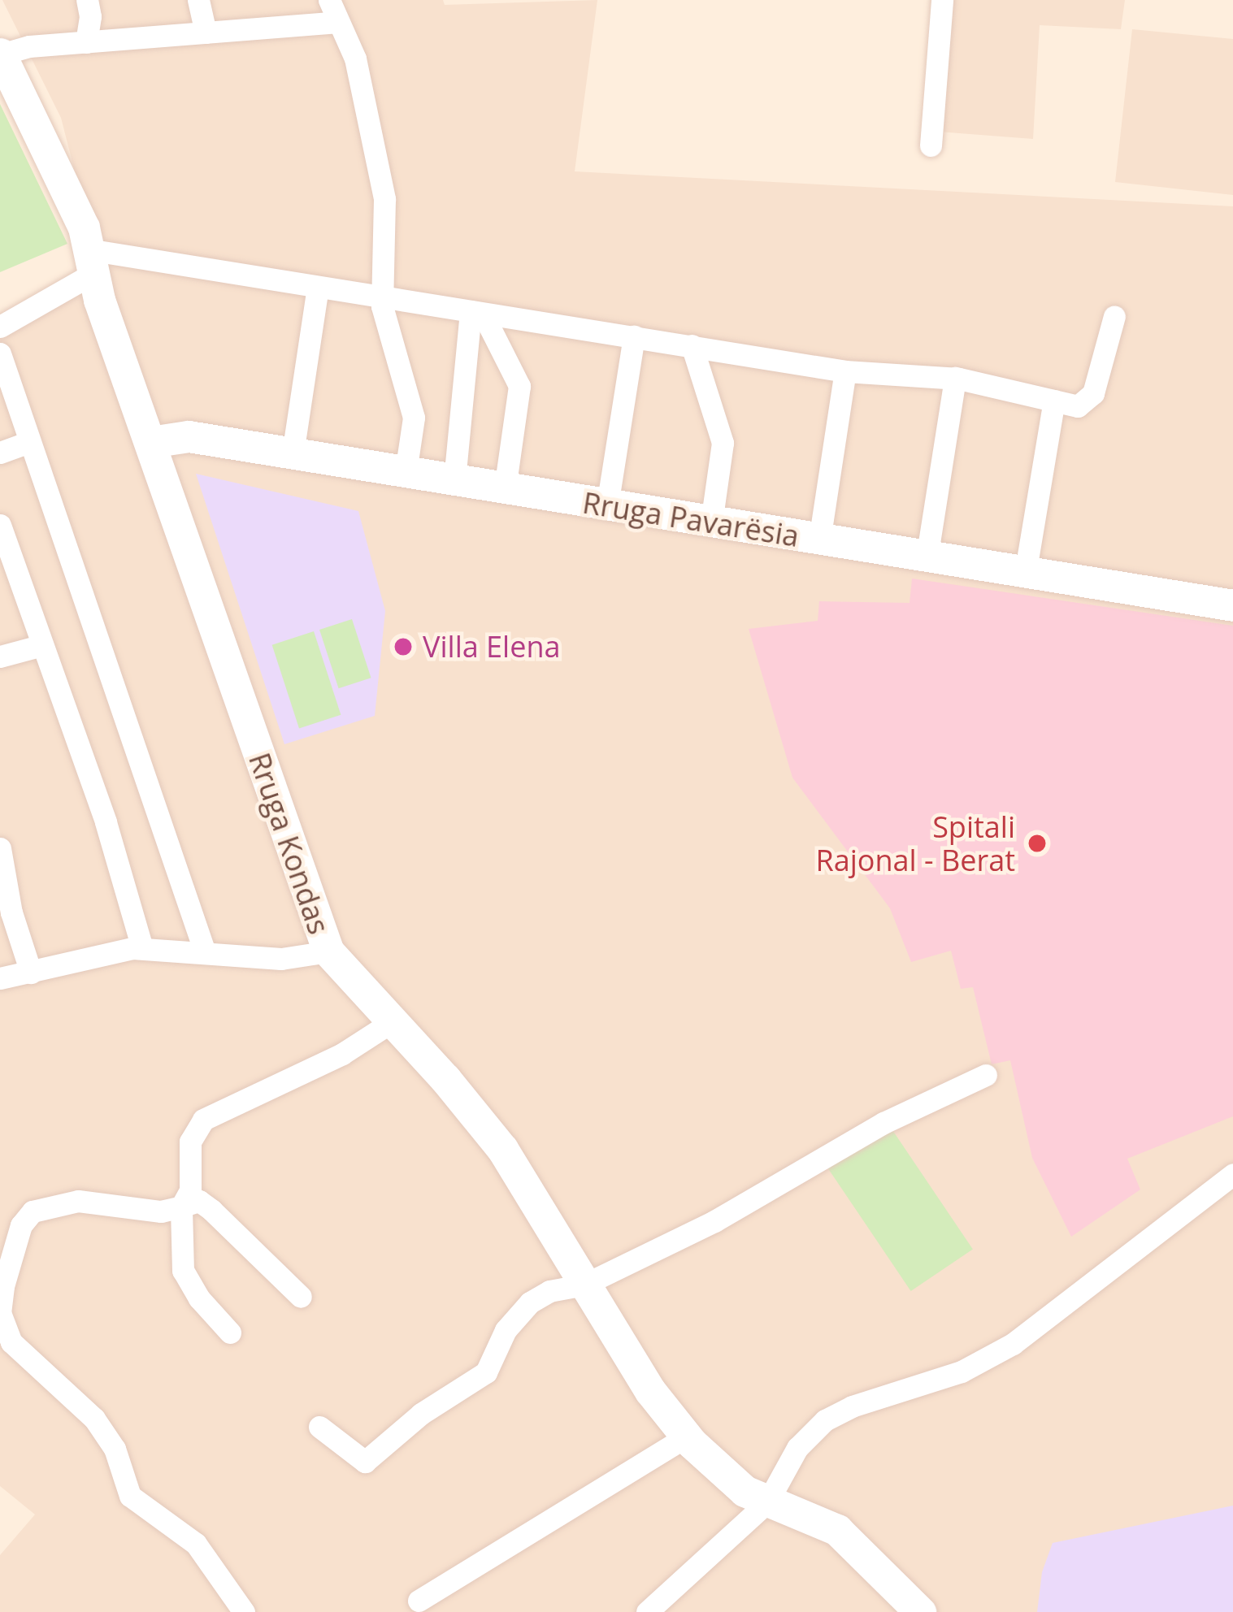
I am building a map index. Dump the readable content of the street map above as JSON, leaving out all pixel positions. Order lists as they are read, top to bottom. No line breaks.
{"streets":{"street":["Rruga Pavarësia","Rruga Kondas"]},"crossings":[["Rruga Pavarësia","Rruga Kondas"]],"places":["Villa Elena","Spitali Rajonal - Berat"]}
